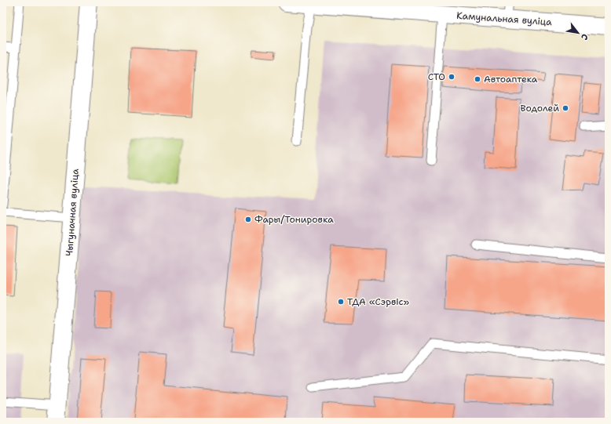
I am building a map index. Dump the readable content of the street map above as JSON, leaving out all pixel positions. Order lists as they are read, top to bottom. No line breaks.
{"streets":{"street":["Камунальная вуліца","Чыгуначная вуліца"]},"places":["СТО","Автоаптека","Водолей","Фары/Тонировка","ТДА «Сэрвіс»"],"north":"bottom right"}
